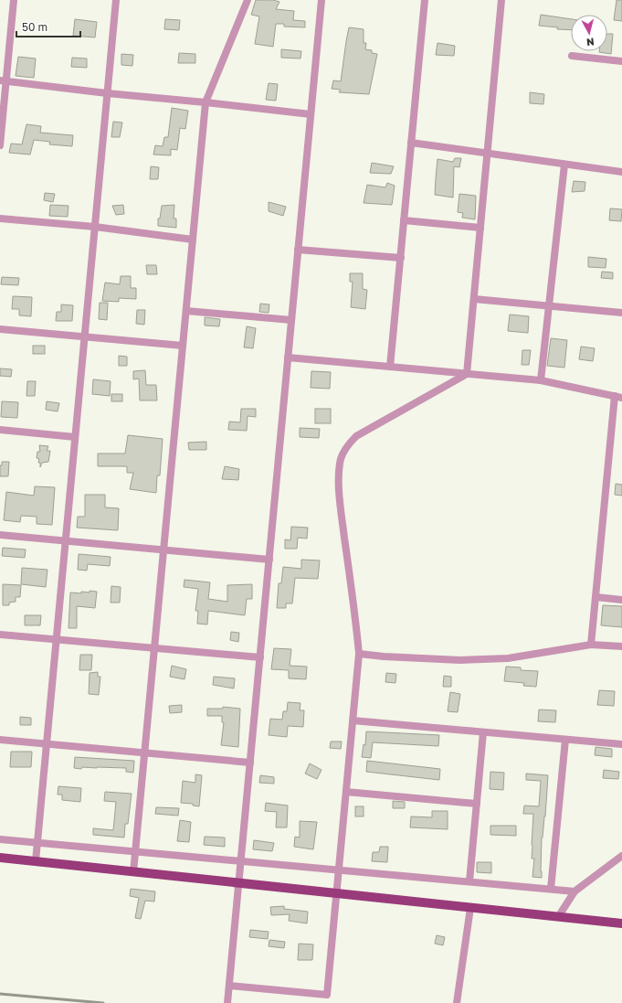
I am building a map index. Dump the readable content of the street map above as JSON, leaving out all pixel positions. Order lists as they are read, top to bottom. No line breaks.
{"scale_bar":"50 m","north":"bottom"}
